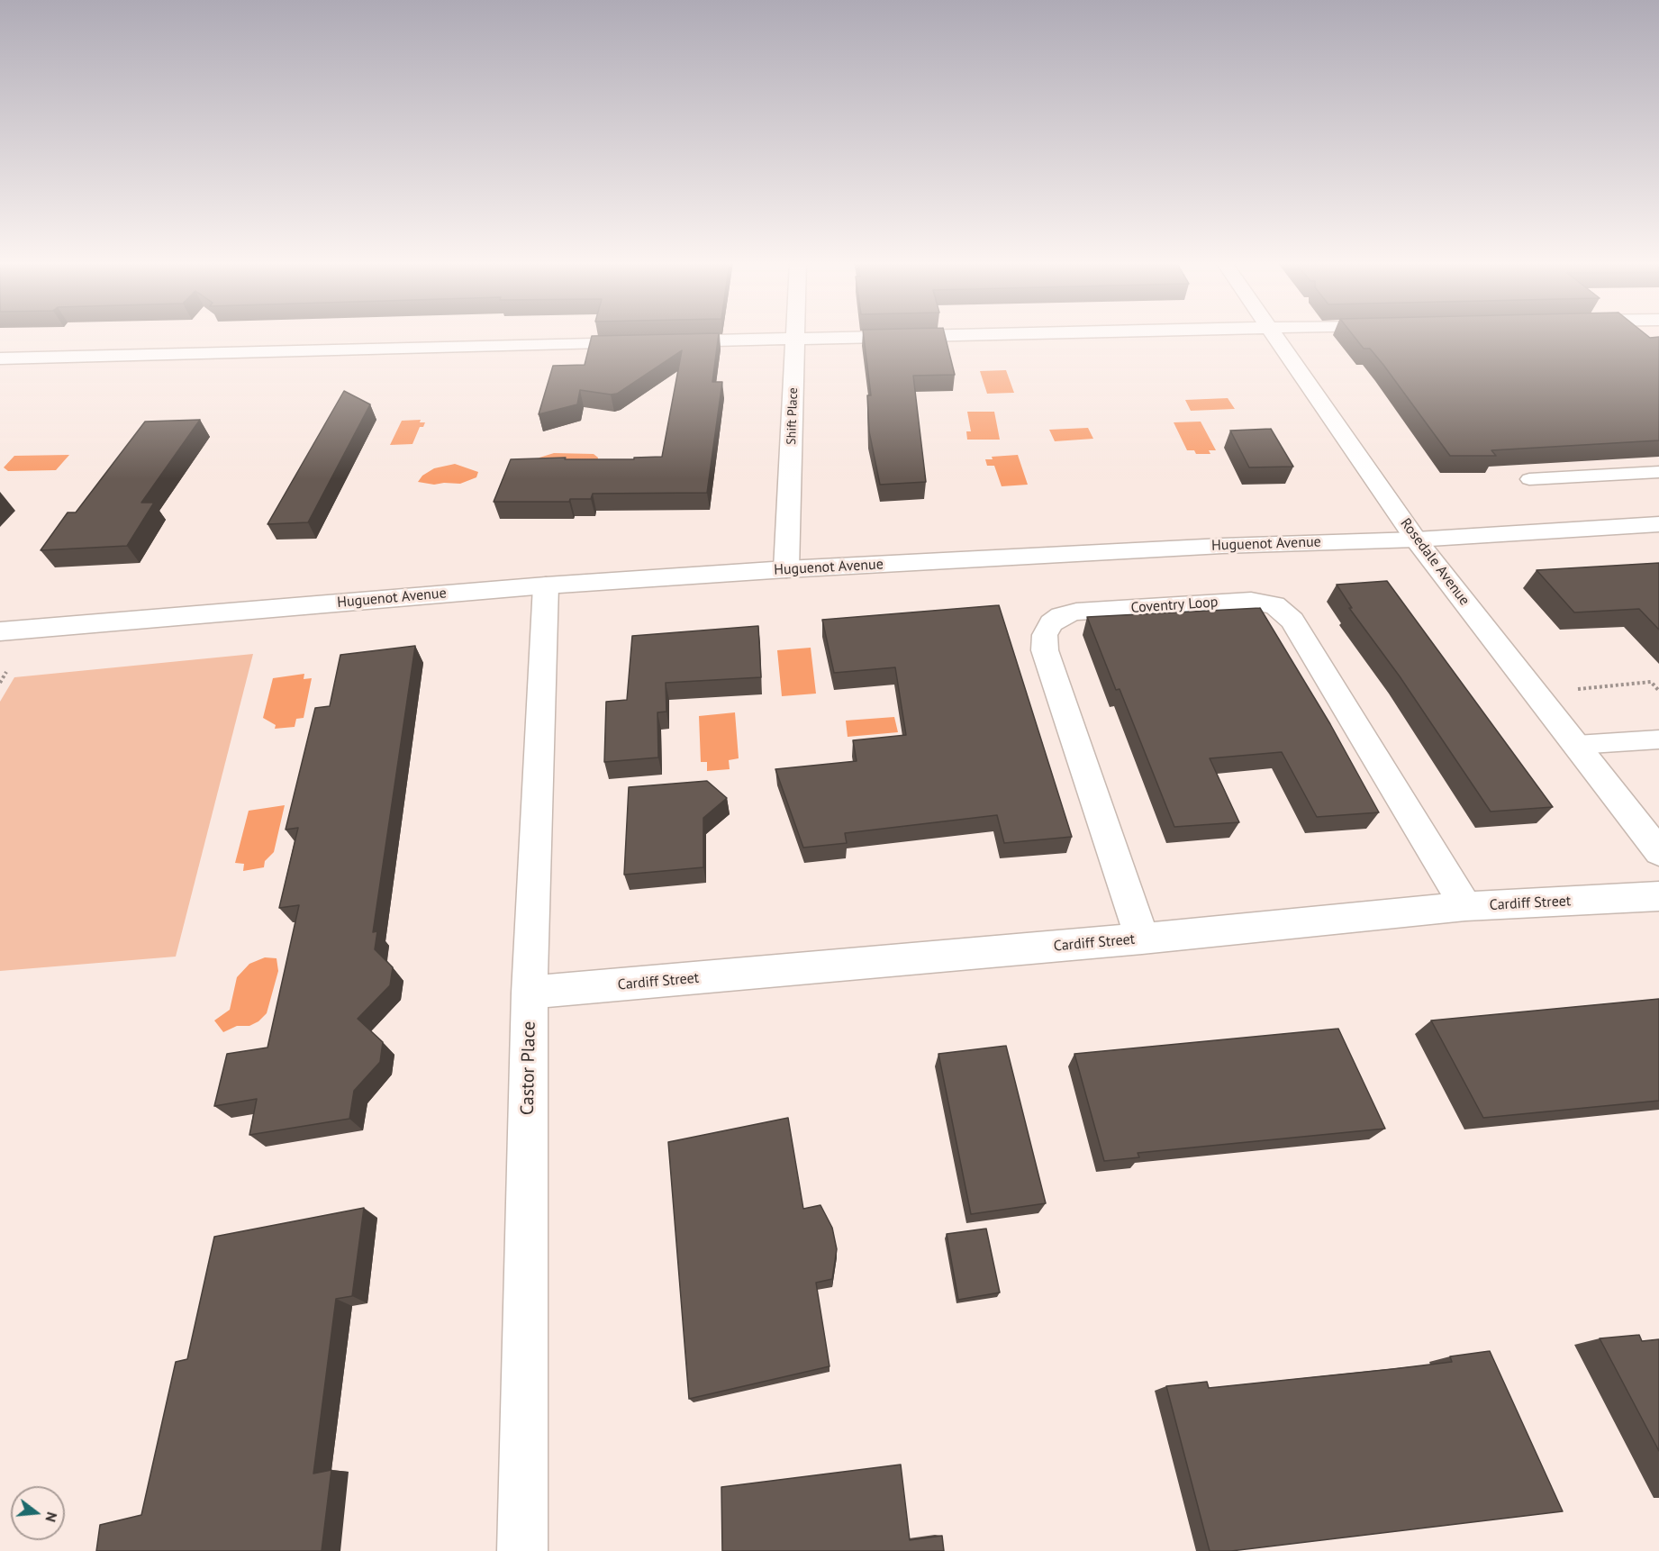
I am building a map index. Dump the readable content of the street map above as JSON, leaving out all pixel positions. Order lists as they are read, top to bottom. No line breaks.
{"streets":{"street":["Shift Place","Huguenot Avenue","Rosedale Avenue","Coventry Loop","Cardiff Street","Castor Place"]},"crossings":[["Shift Place","Huguenot Avenue"],["Huguenot Avenue","Rosedale Avenue"],["Huguenot Avenue","Castor Place"],["Coventry Loop","Cardiff Street"],["Cardiff Street","Castor Place"]],"north":"right"}
